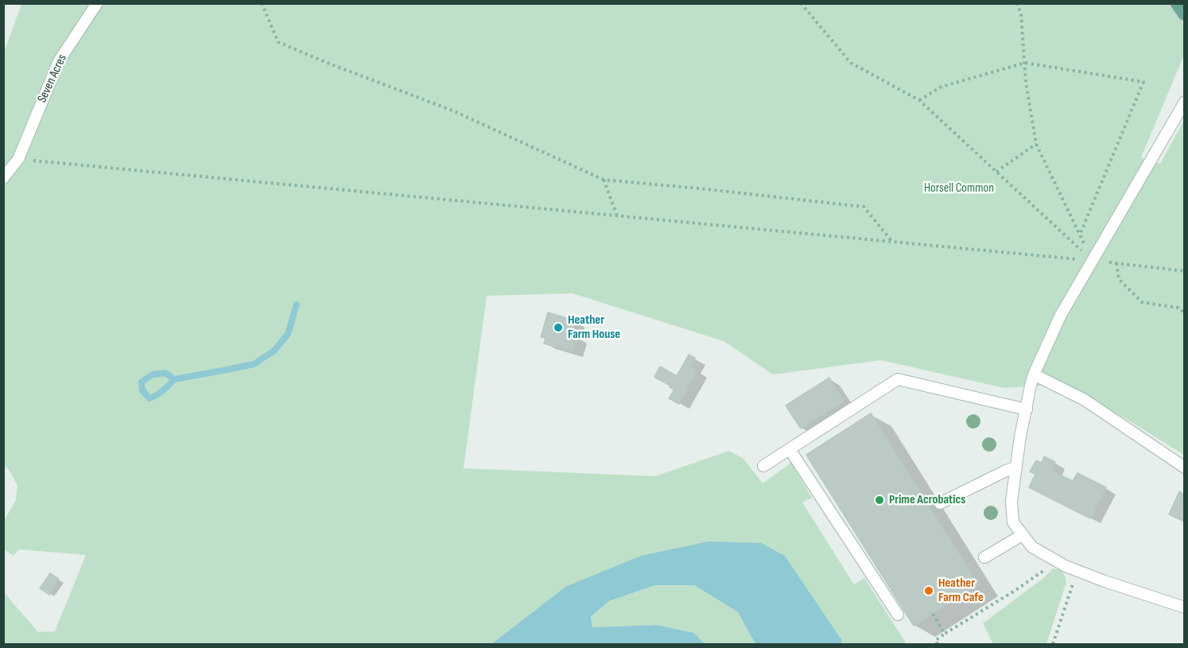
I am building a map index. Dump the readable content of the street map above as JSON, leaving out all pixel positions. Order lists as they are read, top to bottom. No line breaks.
{"streets":{"lane":["Seven Acres"]},"parks":["Horsell Common"],"places":["Heather Farm House","Prime Acrobatics","Heather Farm Cafe"]}
